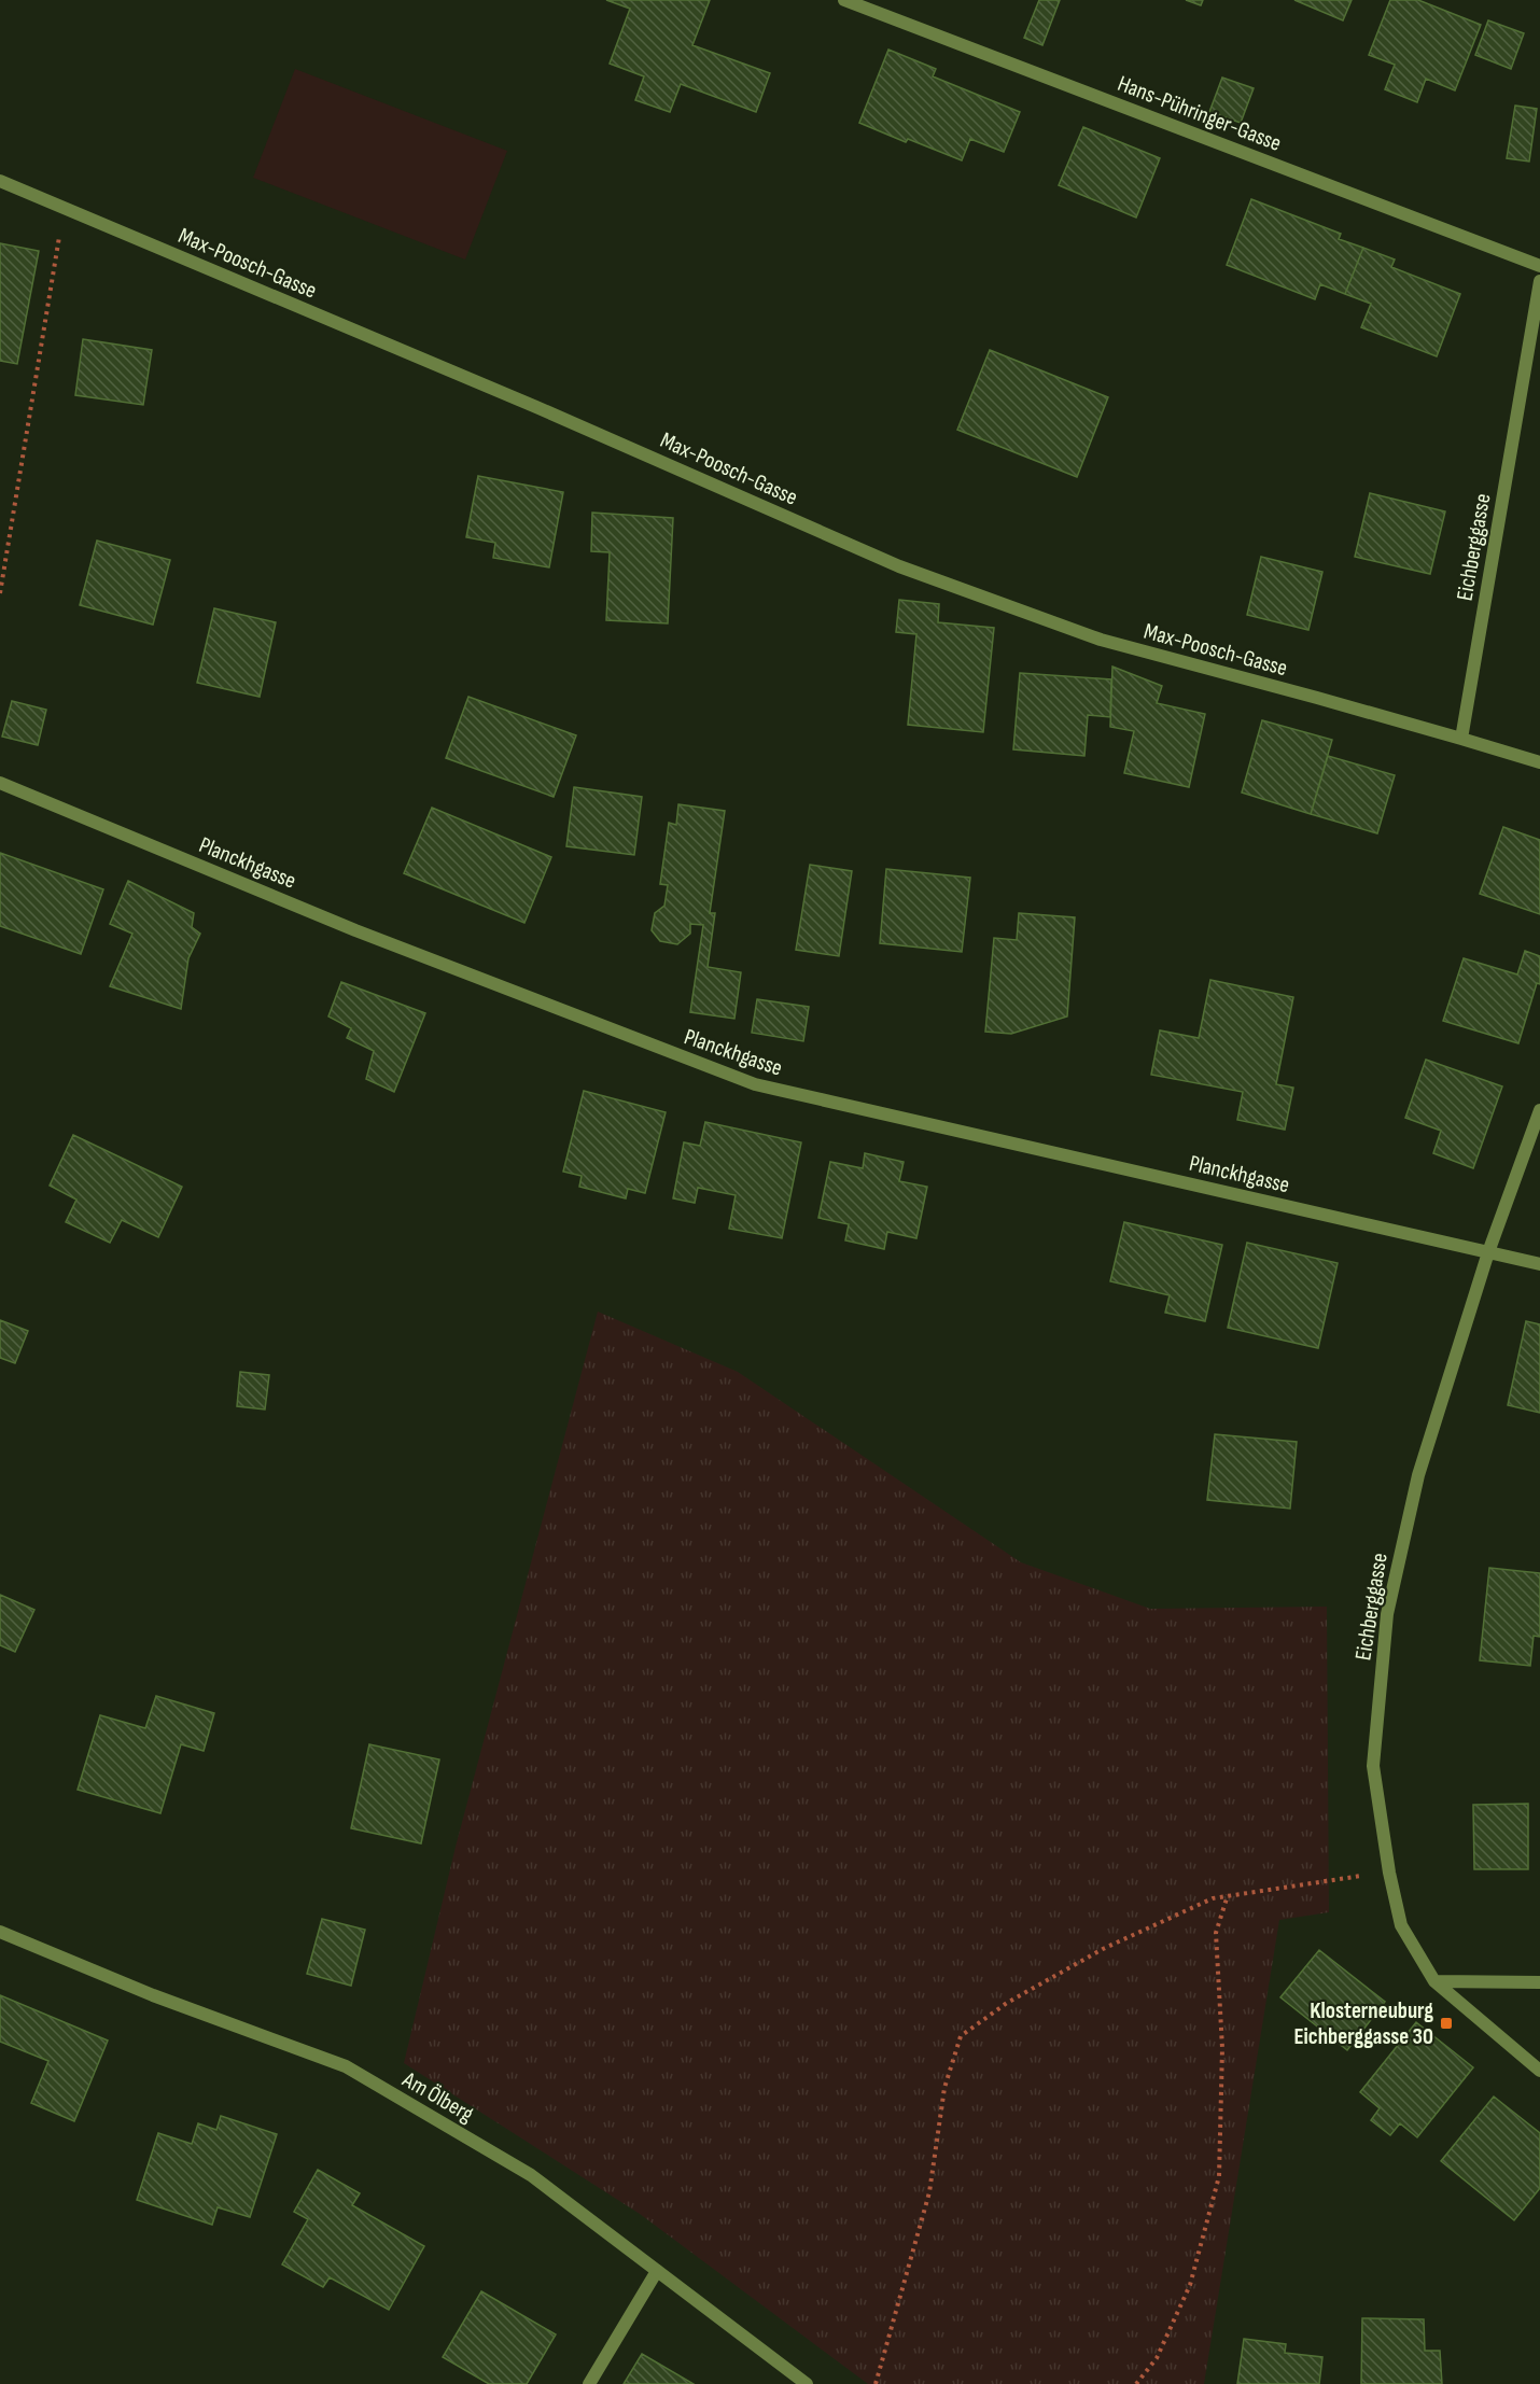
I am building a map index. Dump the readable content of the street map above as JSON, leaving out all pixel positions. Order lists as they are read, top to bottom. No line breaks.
{"streets":{"street":["Hans-Pühringer-Gasse","Max-Poosch-Gasse","Eichberggasse","Planckhgasse","Am Ölberg"]},"crossings":[["Max-Poosch-Gasse","Eichberggasse"],["Eichberggasse","Planckhgasse"]],"places":{"transit":["Klosterneuburg Eichberggasse 30"]}}
